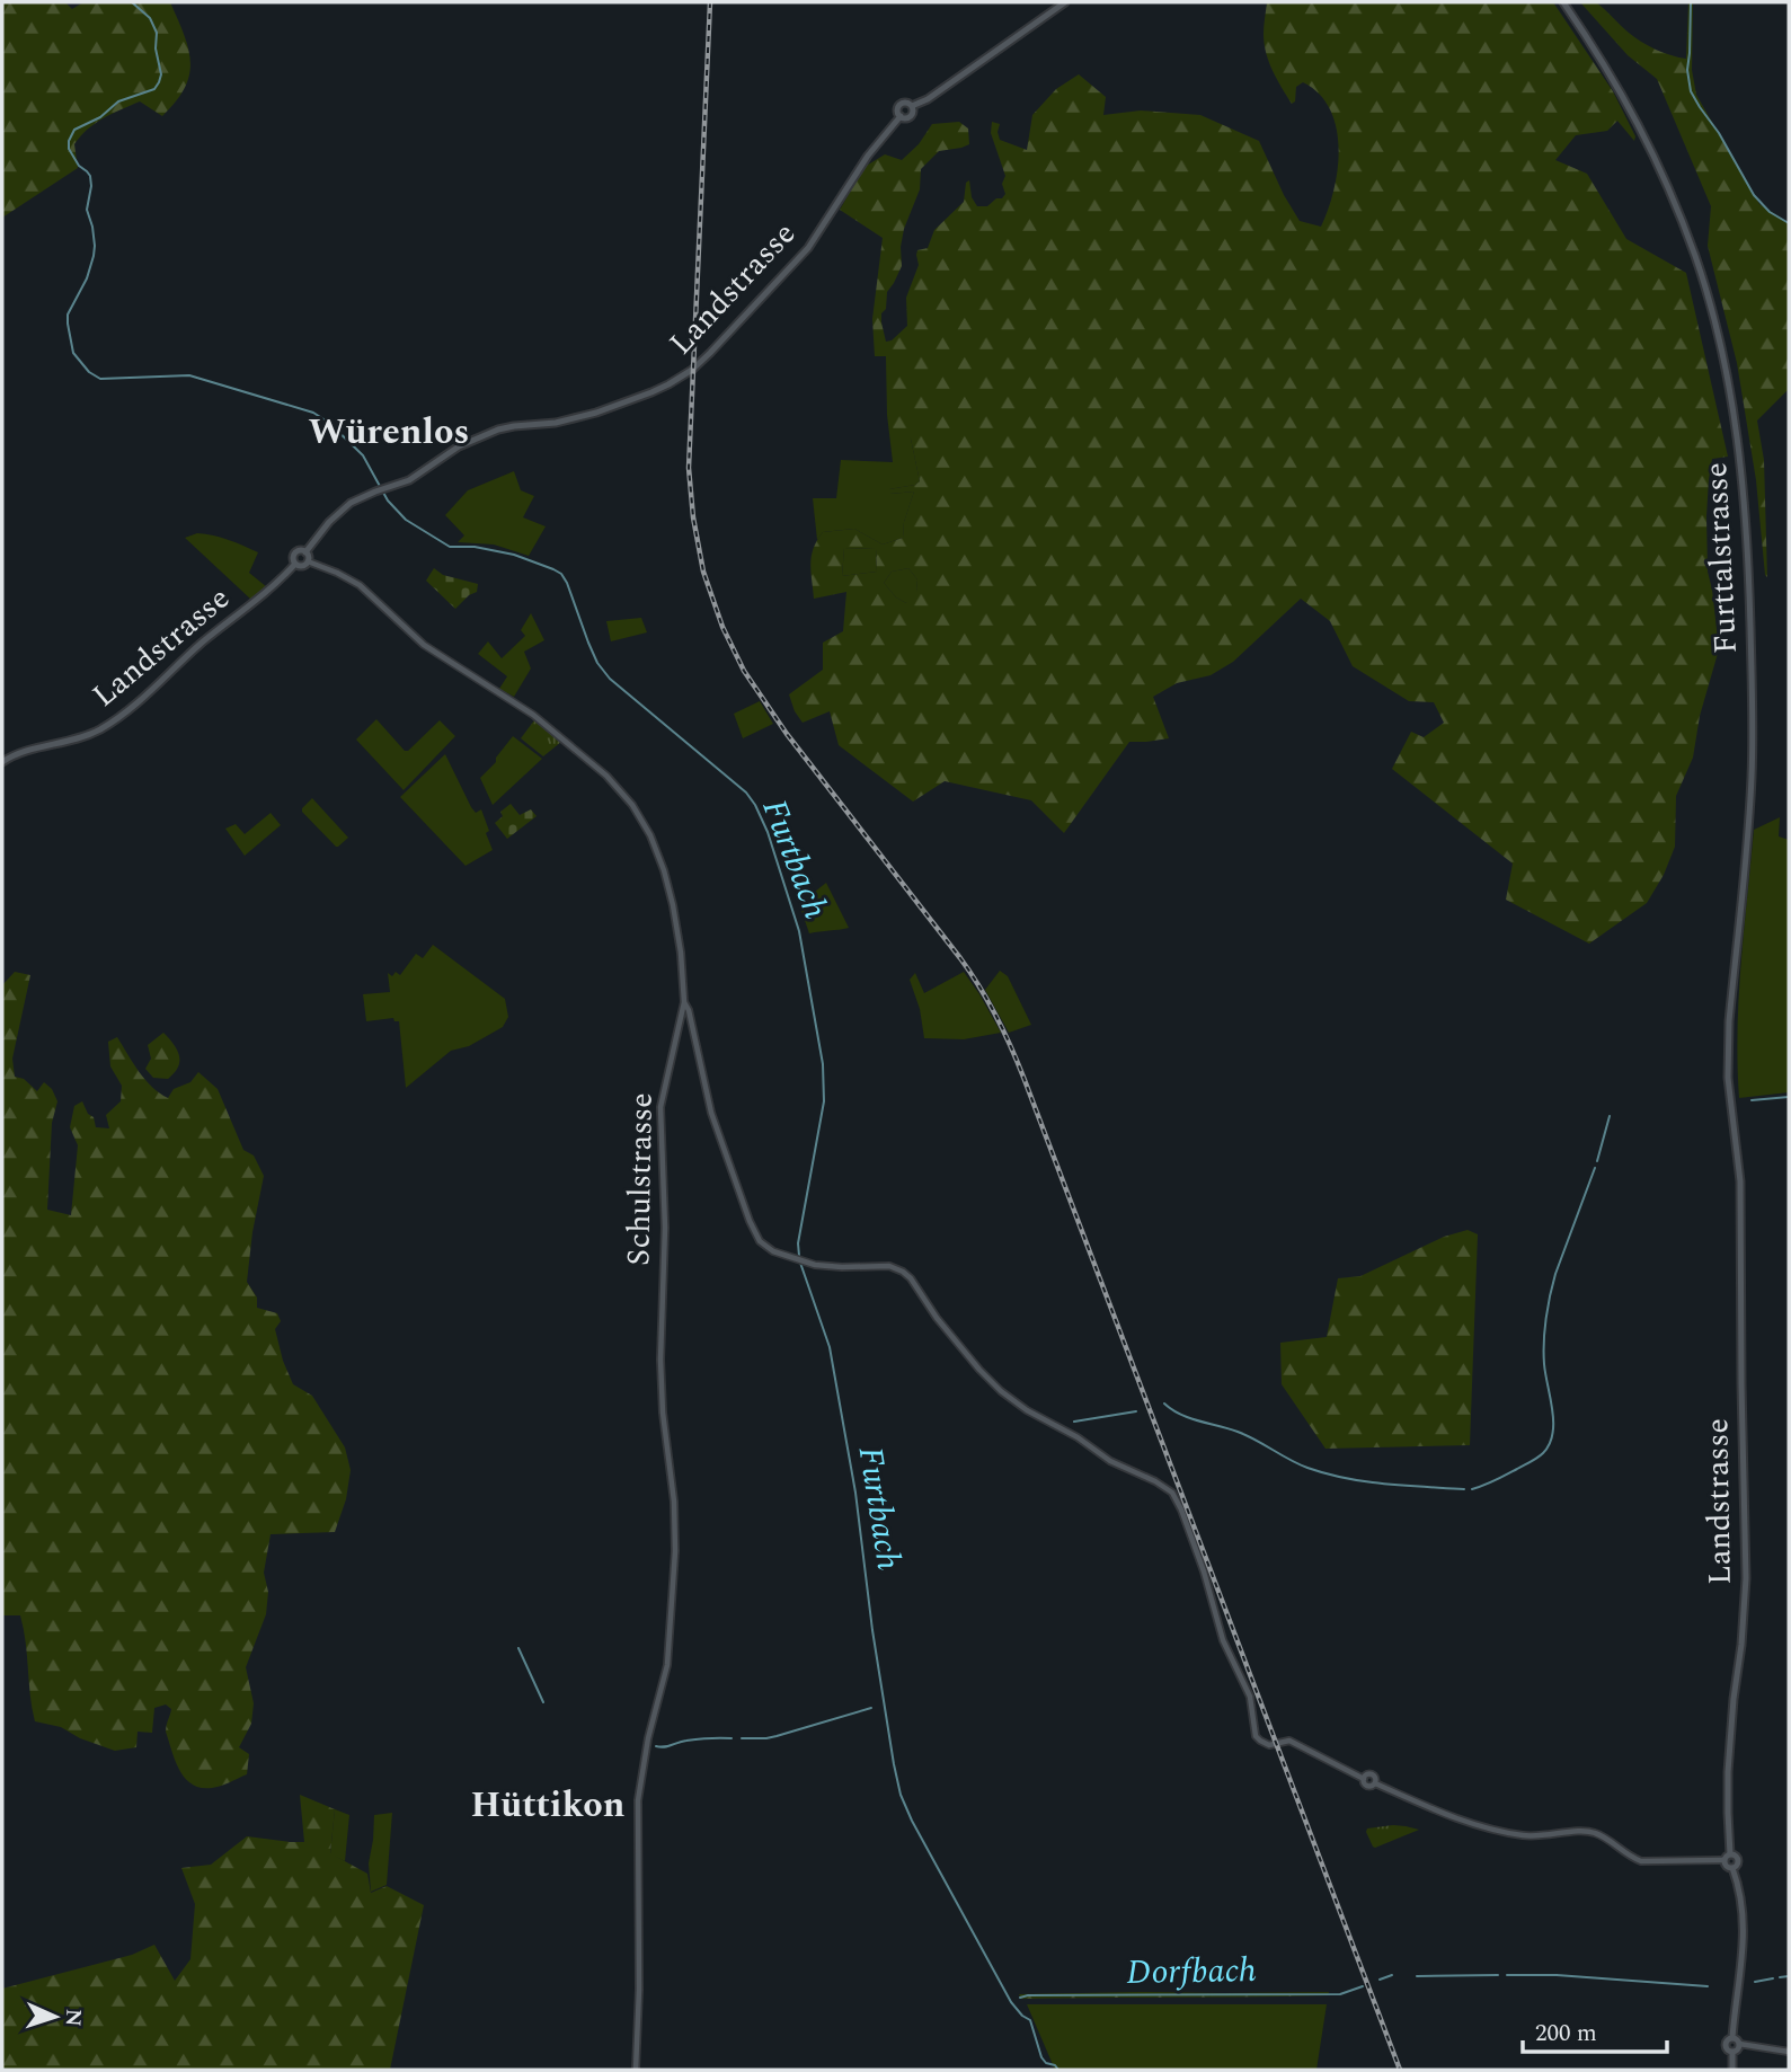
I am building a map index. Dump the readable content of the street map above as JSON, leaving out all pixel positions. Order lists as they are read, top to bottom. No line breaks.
{"streets":{"main road":["Landstrasse","Furttalstrasse"],"street":["Schulstrasse"]},"crossings":[["Landstrasse","Furttalstrasse"],["Landstrasse","Schulstrasse"]],"districts":["Würenlos","Hüttikon"],"water":["Furtbach","Dorfbach"],"scale_bar":"200 m","north":"right"}
